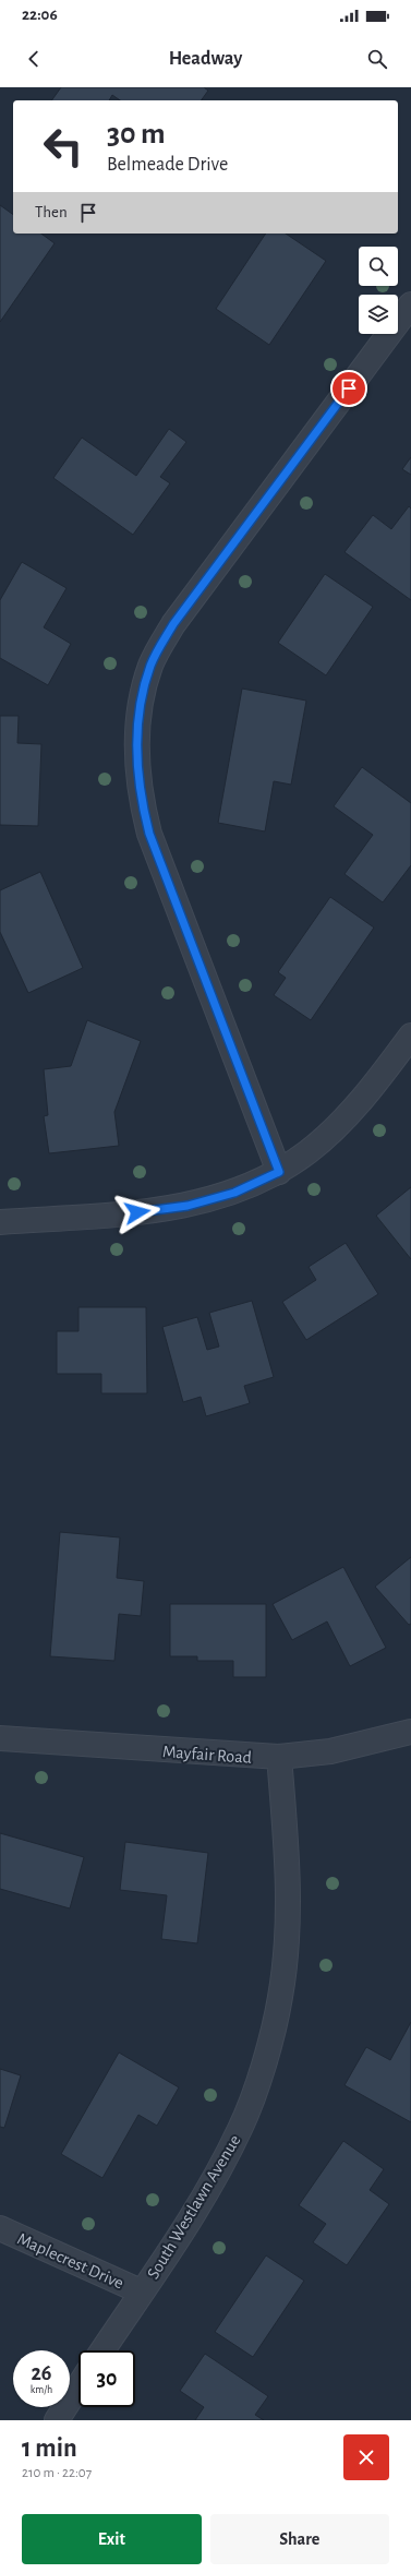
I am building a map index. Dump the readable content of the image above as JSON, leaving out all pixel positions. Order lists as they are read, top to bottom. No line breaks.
{"streets":{"street":["Mayfair Road","South Westlawn Avenue","Maplecrest Drive"]},"crossings":[["Mayfair Road","South Westlawn Avenue"],["South Westlawn Avenue","Maplecrest Drive"]],"page":{"status":"22:06","header":"Headway","turn":["30 m","Belmeade Drive"],"then":"Then","speed":"26 km/h","limit":"30","heading":["1 min","210 m · 22:07"],"buttons":["Exit","Share"]}}
